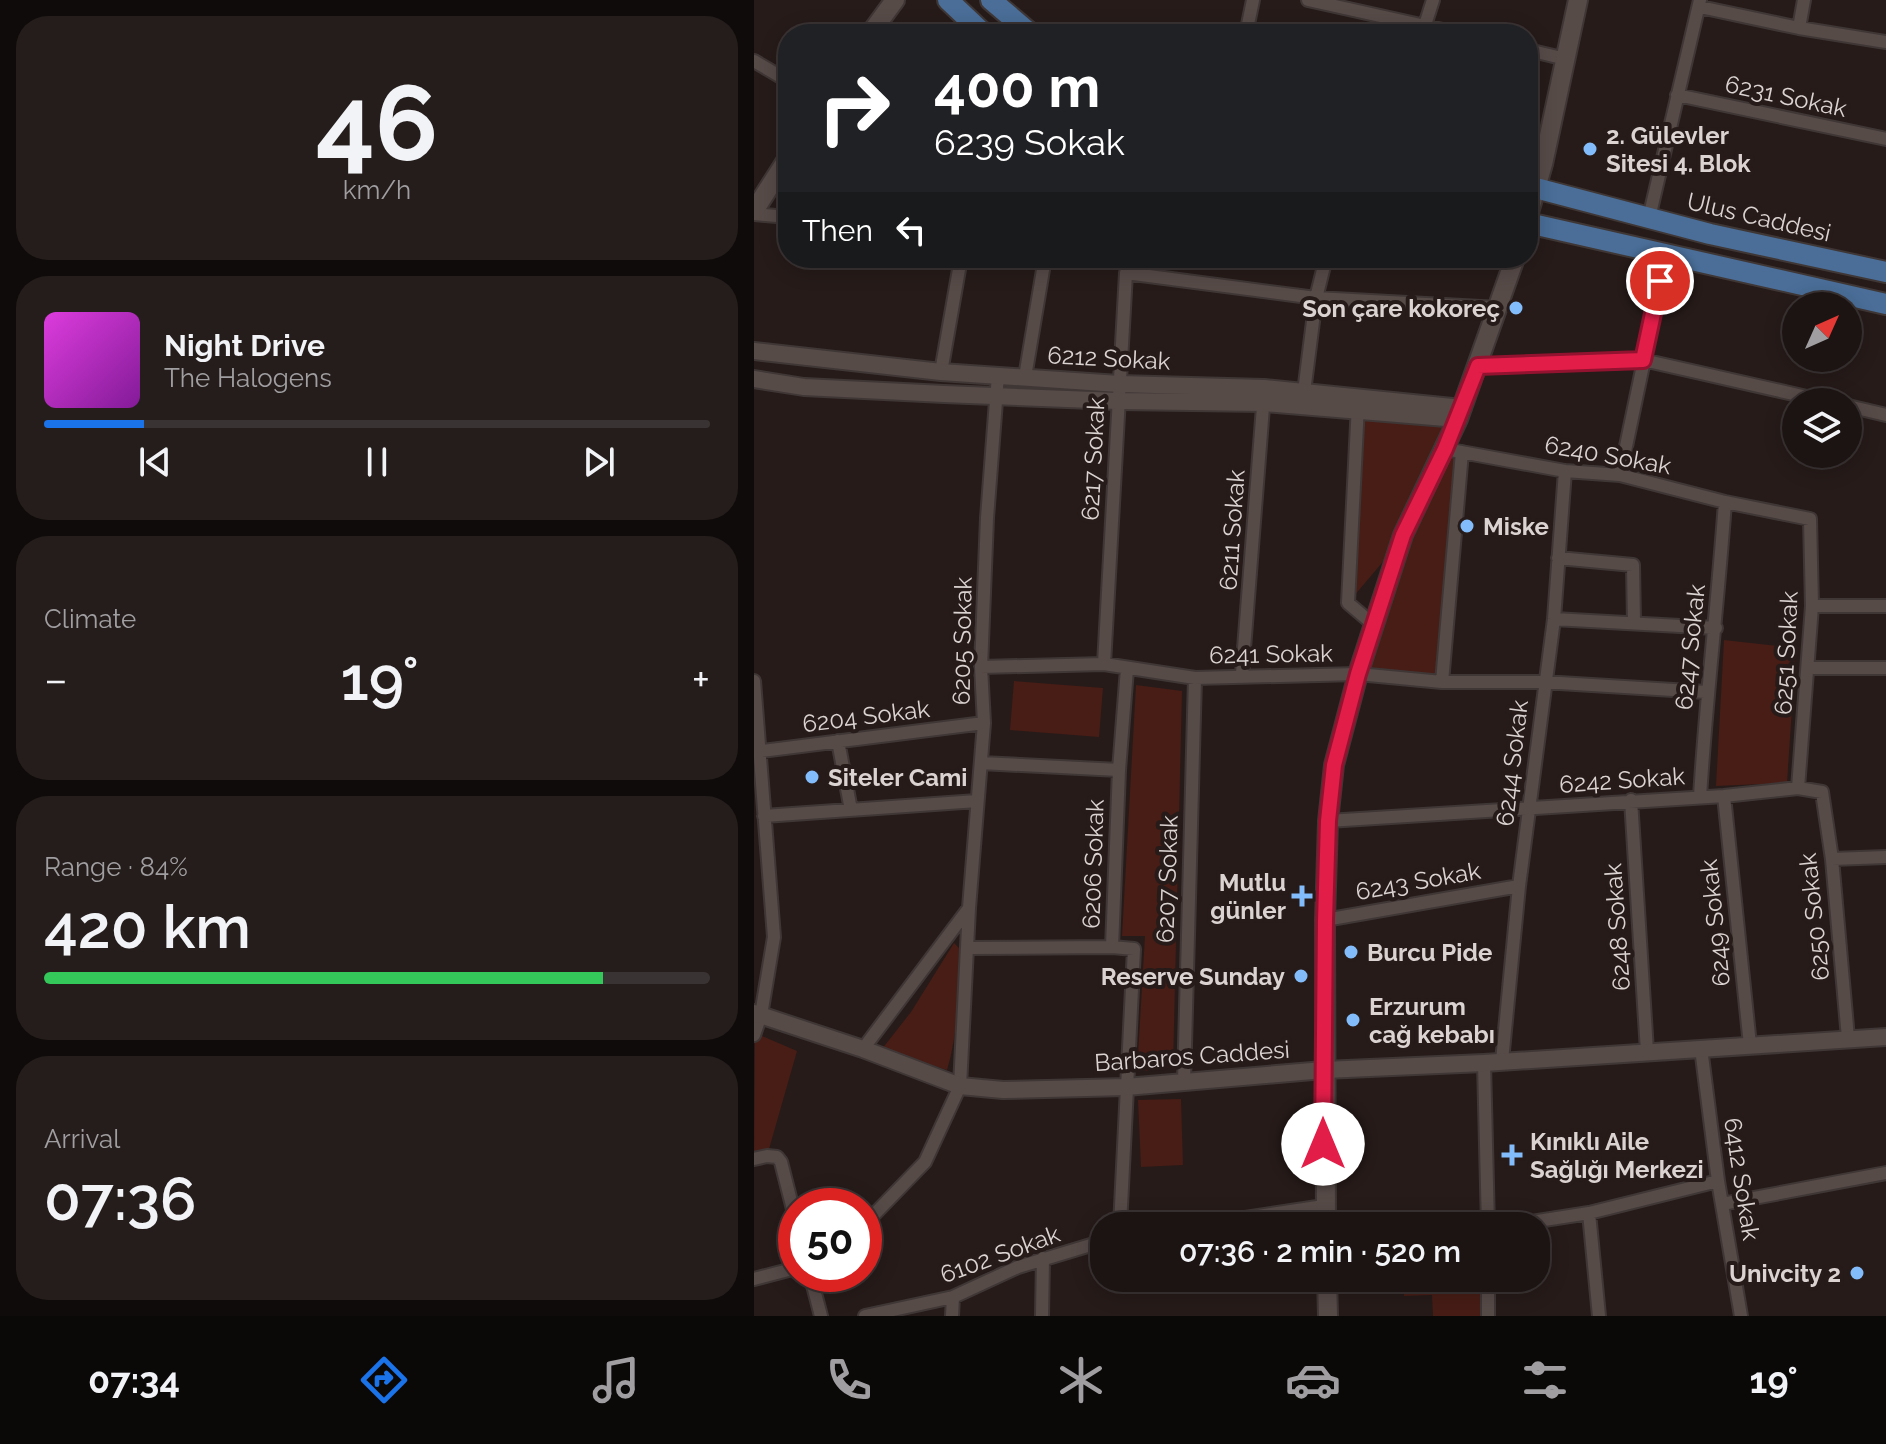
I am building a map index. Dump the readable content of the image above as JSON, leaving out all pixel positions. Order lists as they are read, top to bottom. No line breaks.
{"streets":{"main road":["Ulus Caddesi"],"street":["6231 Sokak","6212 Sokak","6240 Sokak","6217 Sokak","6211 Sokak","6205 Sokak","6247 Sokak","6251 Sokak","6241 Sokak","6204 Sokak","6244 Sokak","6242 Sokak","6206 Sokak","6207 Sokak","6243 Sokak","6250 Sokak","6249 Sokak","6248 Sokak","Barbaros Caddesi","6412 Sokak","6102 Sokak"]},"crossings":[["6212 Sokak","6217 Sokak"],["6212 Sokak","6211 Sokak"],["6212 Sokak","6205 Sokak"],["6240 Sokak","6247 Sokak"],["6240 Sokak","6251 Sokak"],["6240 Sokak","6244 Sokak"],["6217 Sokak","6241 Sokak"],["6211 Sokak","6241 Sokak"],["6205 Sokak","6241 Sokak"],["6205 Sokak","6204 Sokak"],["6205 Sokak","Barbaros Caddesi"],["6247 Sokak","6241 Sokak"],["6247 Sokak","6242 Sokak"],["6251 Sokak","6242 Sokak"],["6241 Sokak","6244 Sokak"],["6241 Sokak","6206 Sokak"],["6241 Sokak","6207 Sokak"],["6244 Sokak","6242 Sokak"],["6244 Sokak","6243 Sokak"],["6244 Sokak","Barbaros Caddesi"],["6242 Sokak","6250 Sokak"],["6242 Sokak","6249 Sokak"],["6242 Sokak","6248 Sokak"],["6206 Sokak","Barbaros Caddesi"],["6207 Sokak","Barbaros Caddesi"],["6250 Sokak","Barbaros Caddesi"],["6249 Sokak","Barbaros Caddesi"],["6248 Sokak","Barbaros Caddesi"],["Barbaros Caddesi","6412 Sokak"]],"places":{"other":["2. Gülevler Sitesi 4. Blok","Son çare kokoreç","Miske","Siteler Cami","Burcu Pide","Reserve Sunday","Erzurum cağ kebabı","Univcity 2"],"health":["Mutlu günler","Kınıklı Aile Sağlığı Merkezi"]},"north":"top right","page":{"tile":[["46","km/h"],"Climate",["Range · 84%","420 km"],["Arrival","07:36"]],"turn":["400 m","6239 Sokak"],"then":"Then","song":["Night Drive","The Halogens"],"heat":["−","19°","+"],"limit":"50","trip":"07:36 · 2 min · 520 m","tabs":["07:34","19°"]}}
